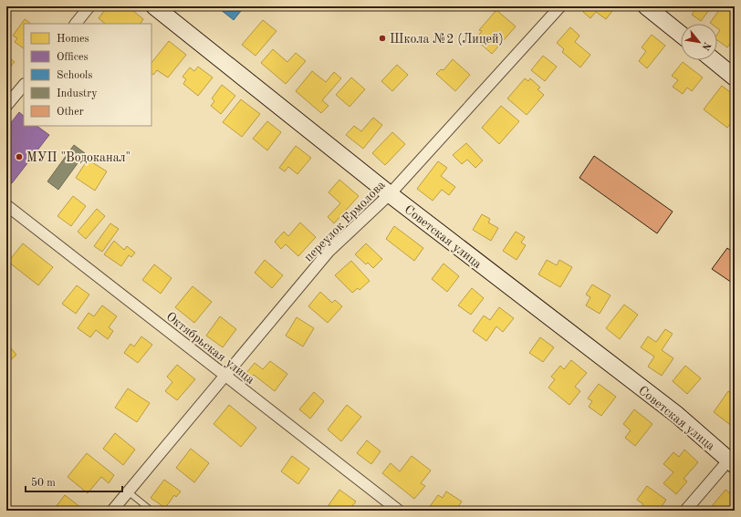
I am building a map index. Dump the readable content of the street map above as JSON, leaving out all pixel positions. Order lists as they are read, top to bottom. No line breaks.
{"streets":{"main road":["Советская улица"],"street":["переулок Ермолова","Октябрьская улица"]},"crossings":[["переулок Ермолова","Советская улица"],["переулок Ермолова","Октябрьская улица"]],"places":["Школа №2 (Лицей)","МУП \"Водоканал\""],"legend":["Homes","Offices","Schools","Industry","Other"],"scale_bar":"50 m","north":"bottom right"}
